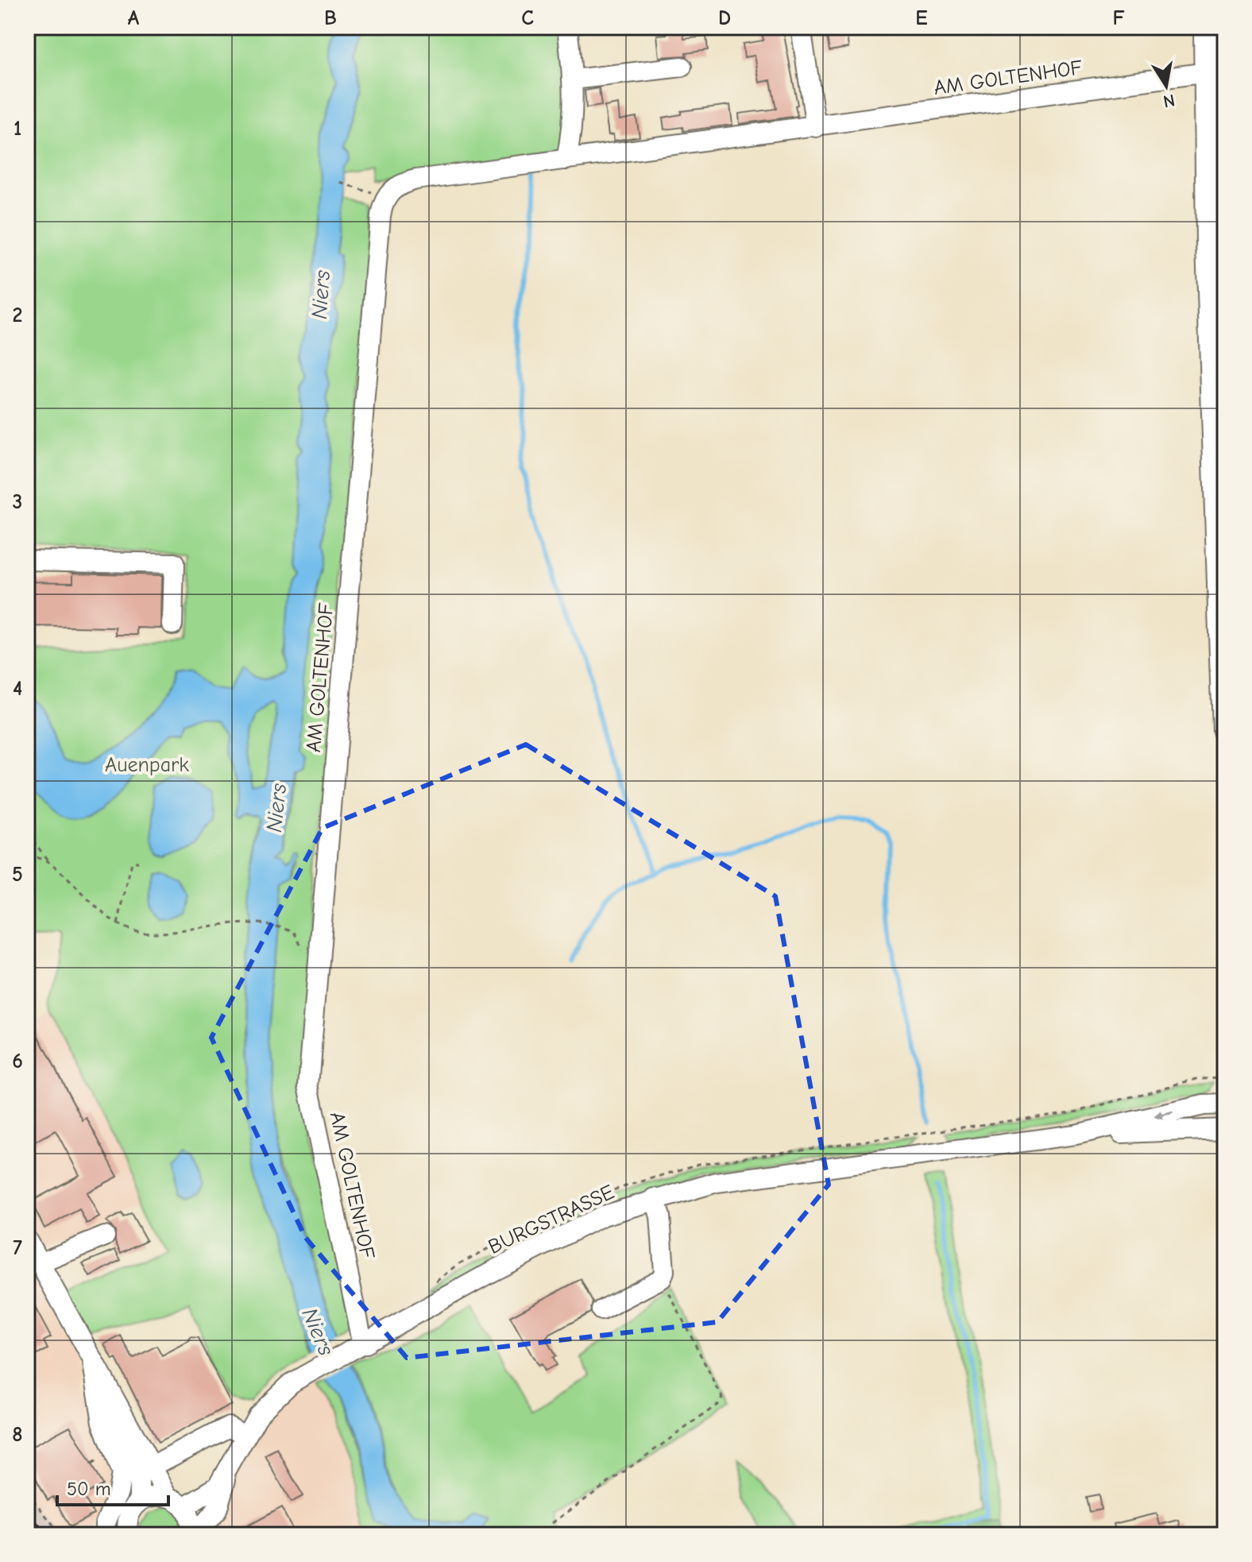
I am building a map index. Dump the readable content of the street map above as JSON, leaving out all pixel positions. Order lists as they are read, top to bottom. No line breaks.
{"streets":{"street":["AM GOLTENHOF","BURGSTRASSE"]},"crossings":[["AM GOLTENHOF","BURGSTRASSE"]],"water":["Niers"],"parks":["Auenpark"],"scale_bar":"50 m","north":"bottom","grid":{"columns":["A","B","C","D","E","F"],"rows":["1","2","3","4","5","6","7","8"]}}
